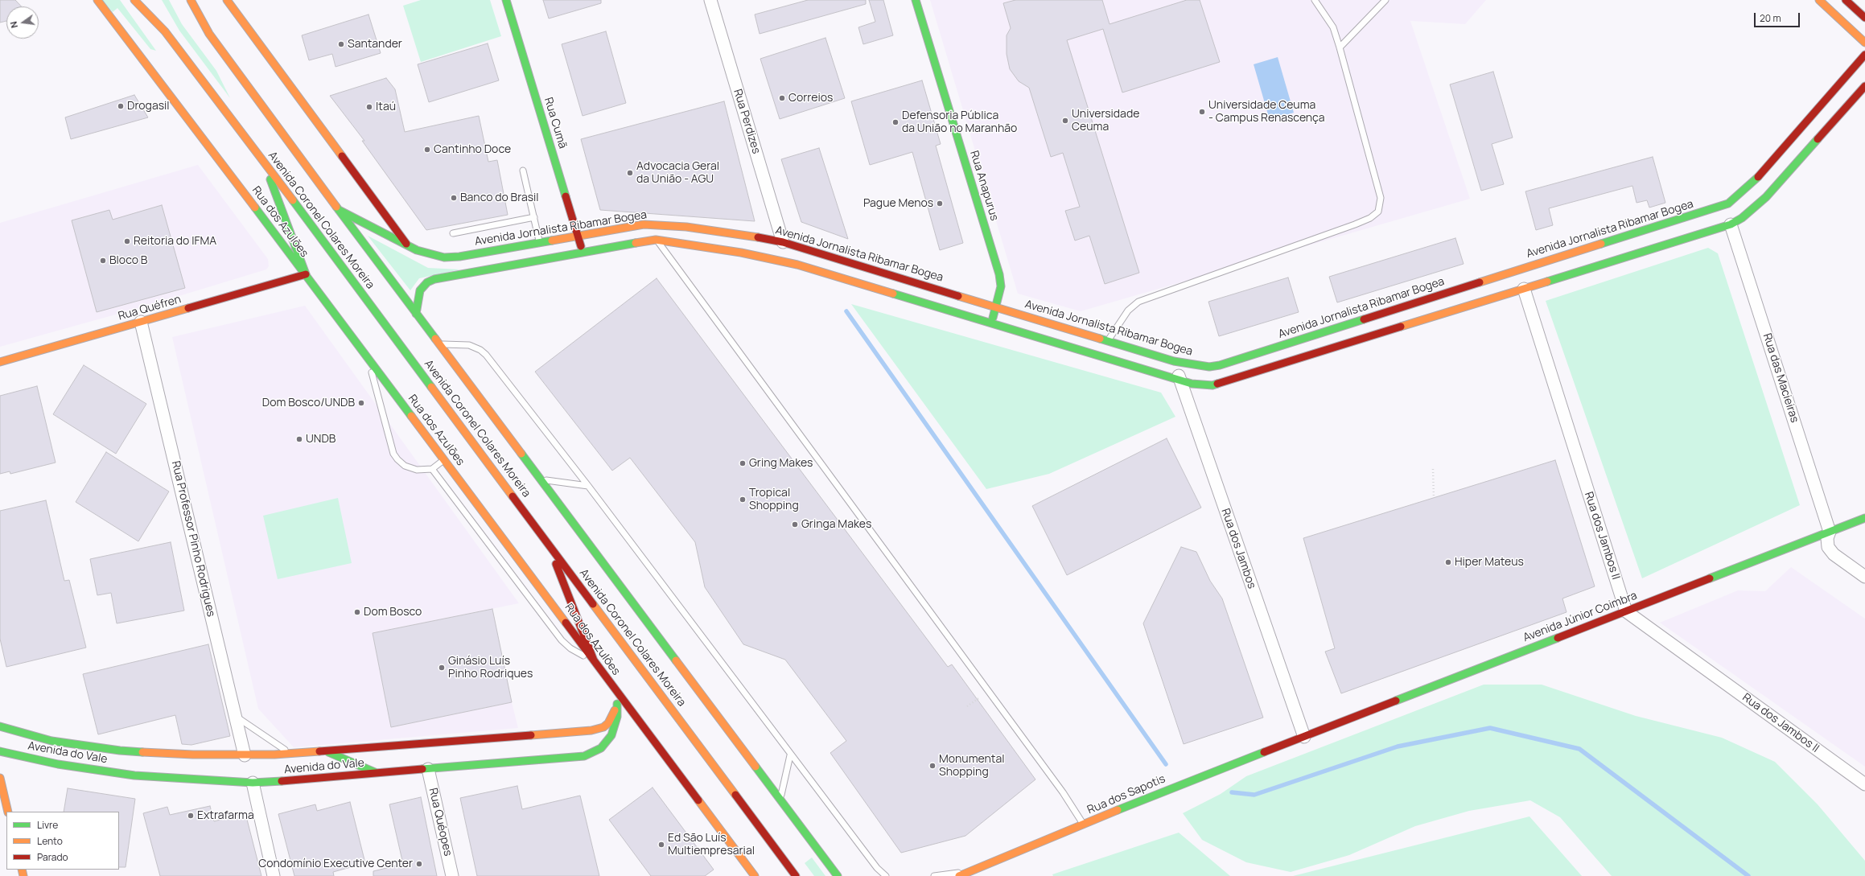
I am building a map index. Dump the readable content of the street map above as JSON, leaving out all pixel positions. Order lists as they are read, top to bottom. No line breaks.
{"streets":{"main road":["Rua Cumã","Rua Anapurus","Avenida Coronel Colares Moreira","Rua dos Azulões","Avenida Jornalista Ribamar Bogea","Rua Quéfren","Avenida Júnior Coimbra","Avenida do Vale","Rua dos Sapotis"],"street":["Rua Perdizes","Rua das Macieiras","Rua dos Jambos II","Rua Professor Pinho Rodrigues","Rua dos Jambos","Rua Quéopes"]},"crossings":[["Rua Perdizes","Avenida Jornalista Ribamar Bogea"],["Rua Cumã","Avenida Jornalista Ribamar Bogea"],["Rua Anapurus","Avenida Jornalista Ribamar Bogea"],["Avenida Coronel Colares Moreira","Avenida Jornalista Ribamar Bogea"],["Rua dos Azulões","Rua Quéfren"],["Rua dos Azulões","Avenida do Vale"],["Avenida Jornalista Ribamar Bogea","Rua dos Jambos"],["Rua Quéfren","Rua Professor Pinho Rodrigues"],["Rua das Macieiras","Avenida Júnior Coimbra"],["Rua dos Jambos II","Avenida Júnior Coimbra"],["Rua Professor Pinho Rodrigues","Avenida do Vale"],["Rua dos Jambos","Avenida Júnior Coimbra"],["Rua dos Jambos","Rua dos Sapotis"],["Avenida Júnior Coimbra","Rua dos Sapotis"],["Avenida do Vale","Rua Quéopes"]],"places":["Santander","Correios","Drogasil","Itaú","Universidade Ceuma - Campus Renascença","Universidade Ceuma","Defensoria Pública da União no Maranhão","Cantinho Doce","Advocacia Geral da União - AGU","Banco do Brasil","Pague Menos","Reitoria do IFMA","Bloco B","Dom Bosco/UNDB","UNDB","Gring Makes","Tropical Shopping","Gringa Makes","Hiper Mateus","Dom Bosco","Ginásio Luís Pinho Rodriques","Monumental Shopping","Extrafarma","Ed São Luís Multiempresarial","Condomínio Executive Center"],"legend":["Livre","Lento","Parado"],"scale_bar":"20 m","north":"left"}
